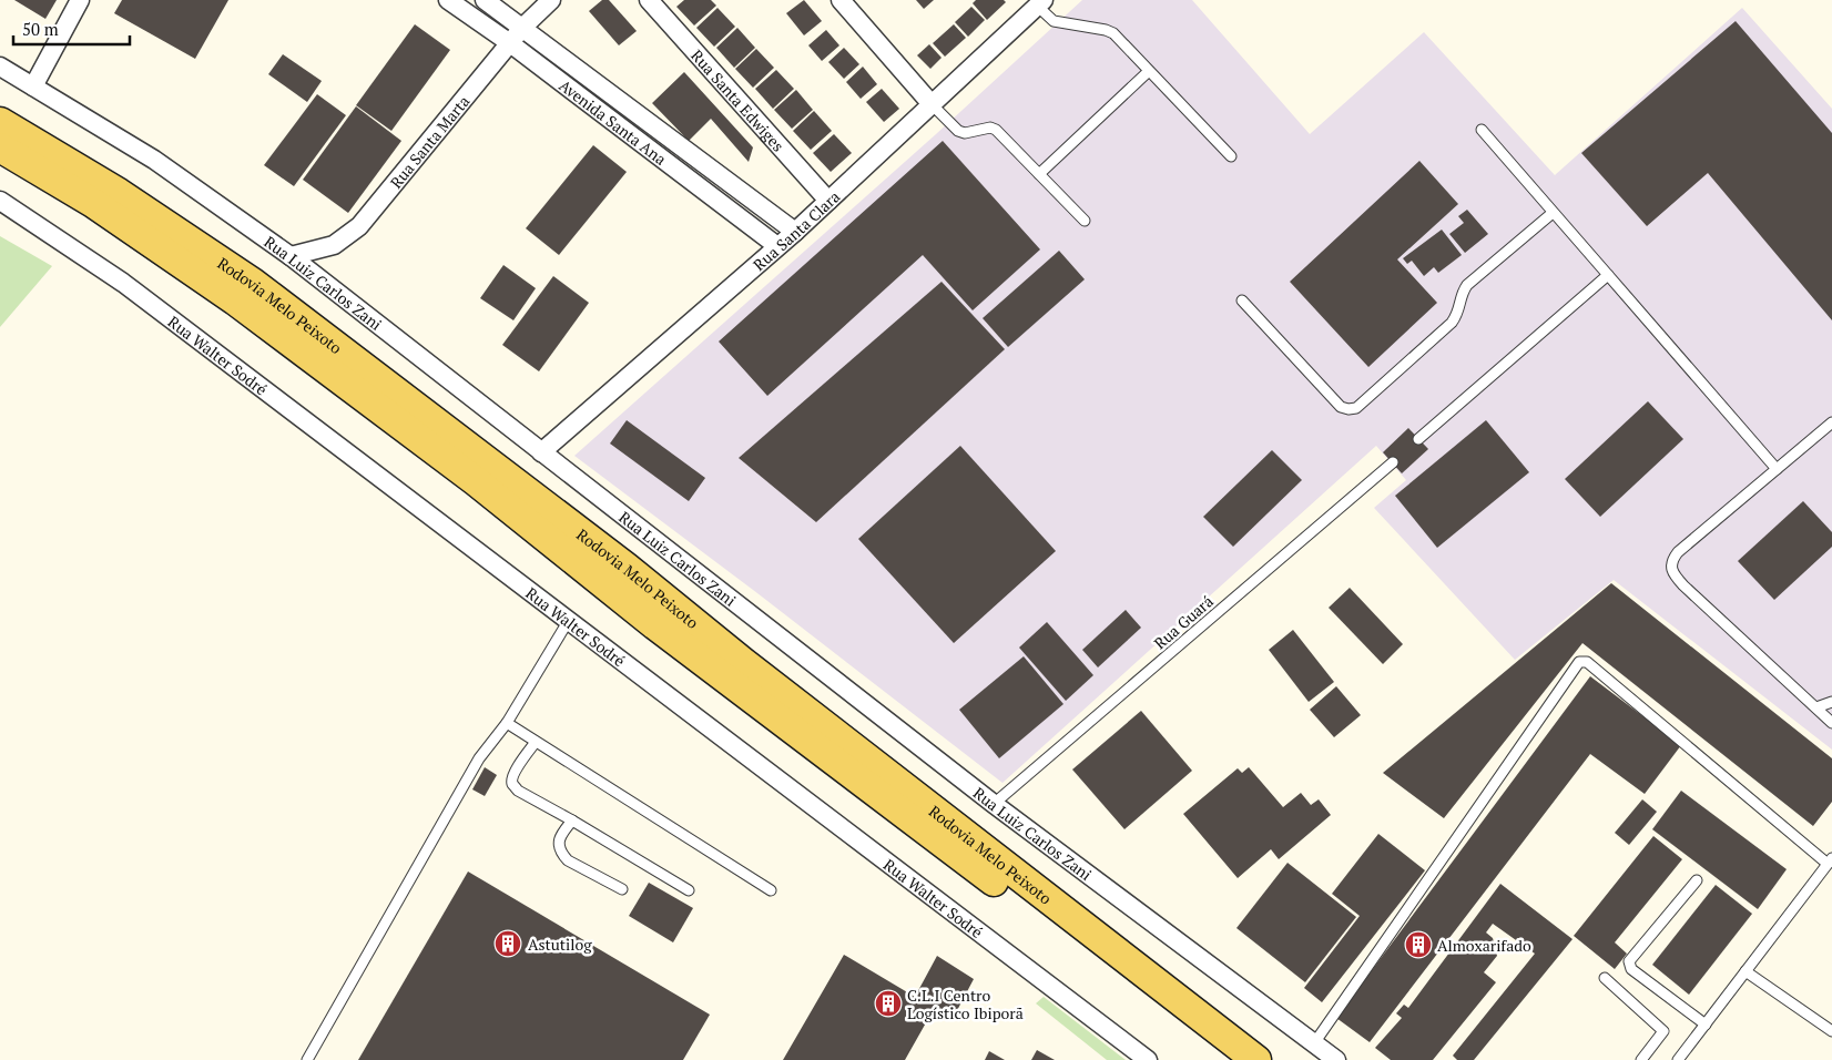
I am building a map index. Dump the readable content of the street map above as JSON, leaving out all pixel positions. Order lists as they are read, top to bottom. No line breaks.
{"streets":{"main road":["Rodovia Melo Peixoto"],"street":["Rua Santa Edwiges","Avenida Santa Ana","Rua Santa Marta","Rua Santa Clara","Rua Luiz Carlos Zani","Rua Walter Sodré"],"lane":["Rua Guará"]},"crossings":[["Rua Santa Edwiges","Rua Santa Clara"],["Avenida Santa Ana","Rua Santa Marta"],["Avenida Santa Ana","Rua Santa Clara"],["Rua Santa Marta","Rua Luiz Carlos Zani"],["Rua Santa Clara","Rua Luiz Carlos Zani"],["Rua Luiz Carlos Zani","Rua Guará"]],"places":{"building":["Astutilog","Almoxarifado","C.L.I Centro Logístico Ibiporã"]},"scale_bar":"50 m"}
